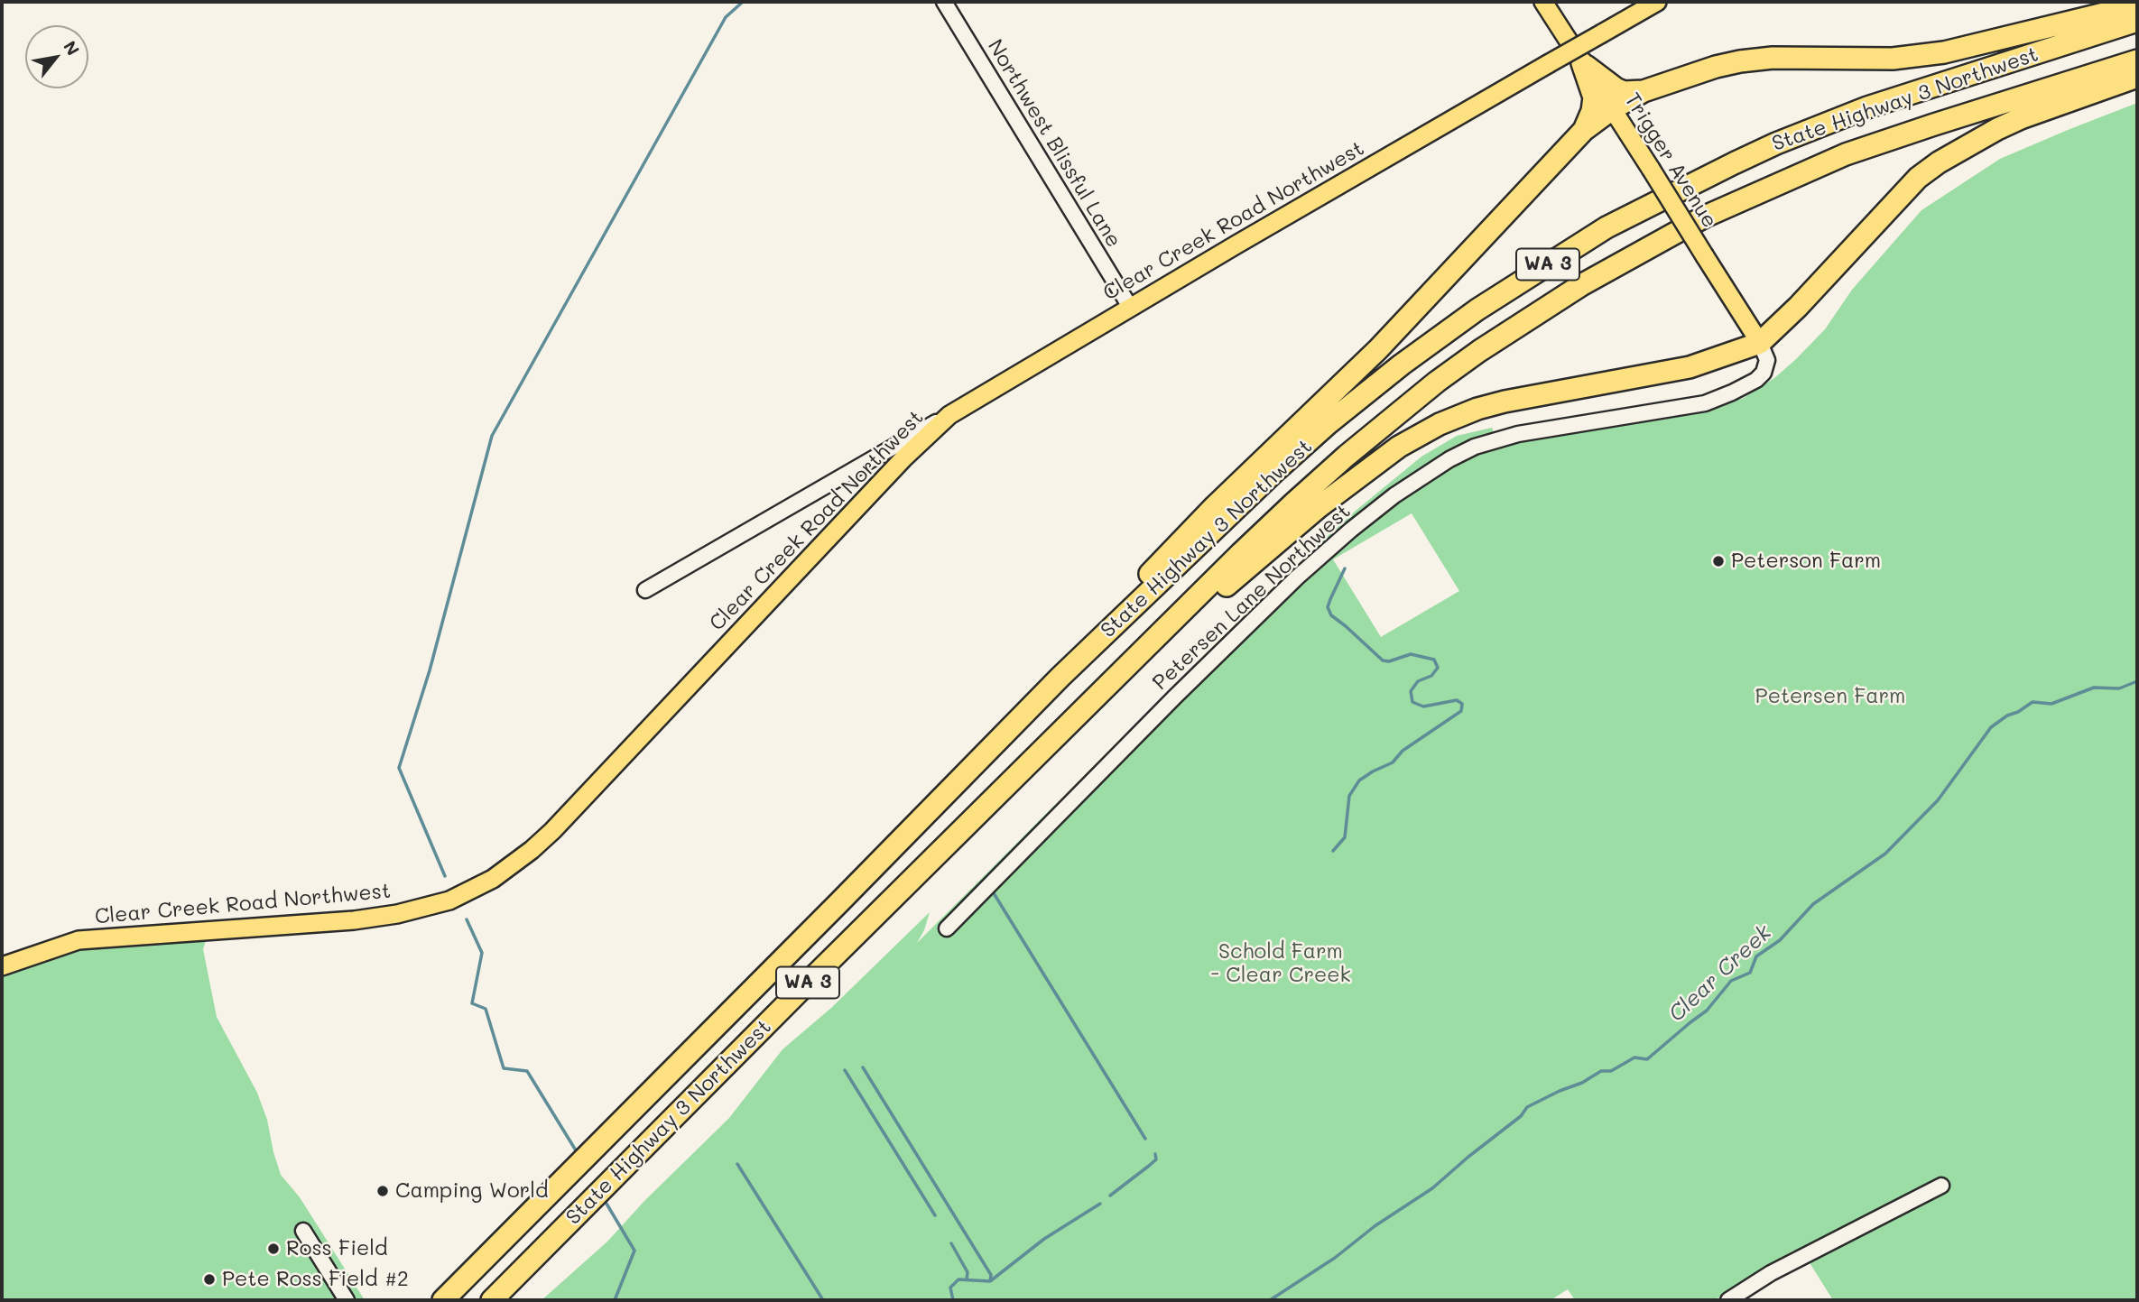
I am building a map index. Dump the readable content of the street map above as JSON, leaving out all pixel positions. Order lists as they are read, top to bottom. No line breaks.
{"streets":{"highway":["State Highway 3 Northwest","WA 3"],"main road":["Trigger Avenue","Clear Creek Road Northwest"],"street":["Northwest Blissful Lane","Petersen Lane Northwest"]},"crossings":[["Northwest Blissful Lane","Clear Creek Road Northwest"],["Trigger Avenue","Petersen Lane Northwest"]],"water":["Clear Creek"],"parks":["Petersen Farm","Schold Farm - Clear Creek"],"places":["Peterson Farm","Camping World","Ross Field","Pete Ross Field #2"],"north":"top right"}
